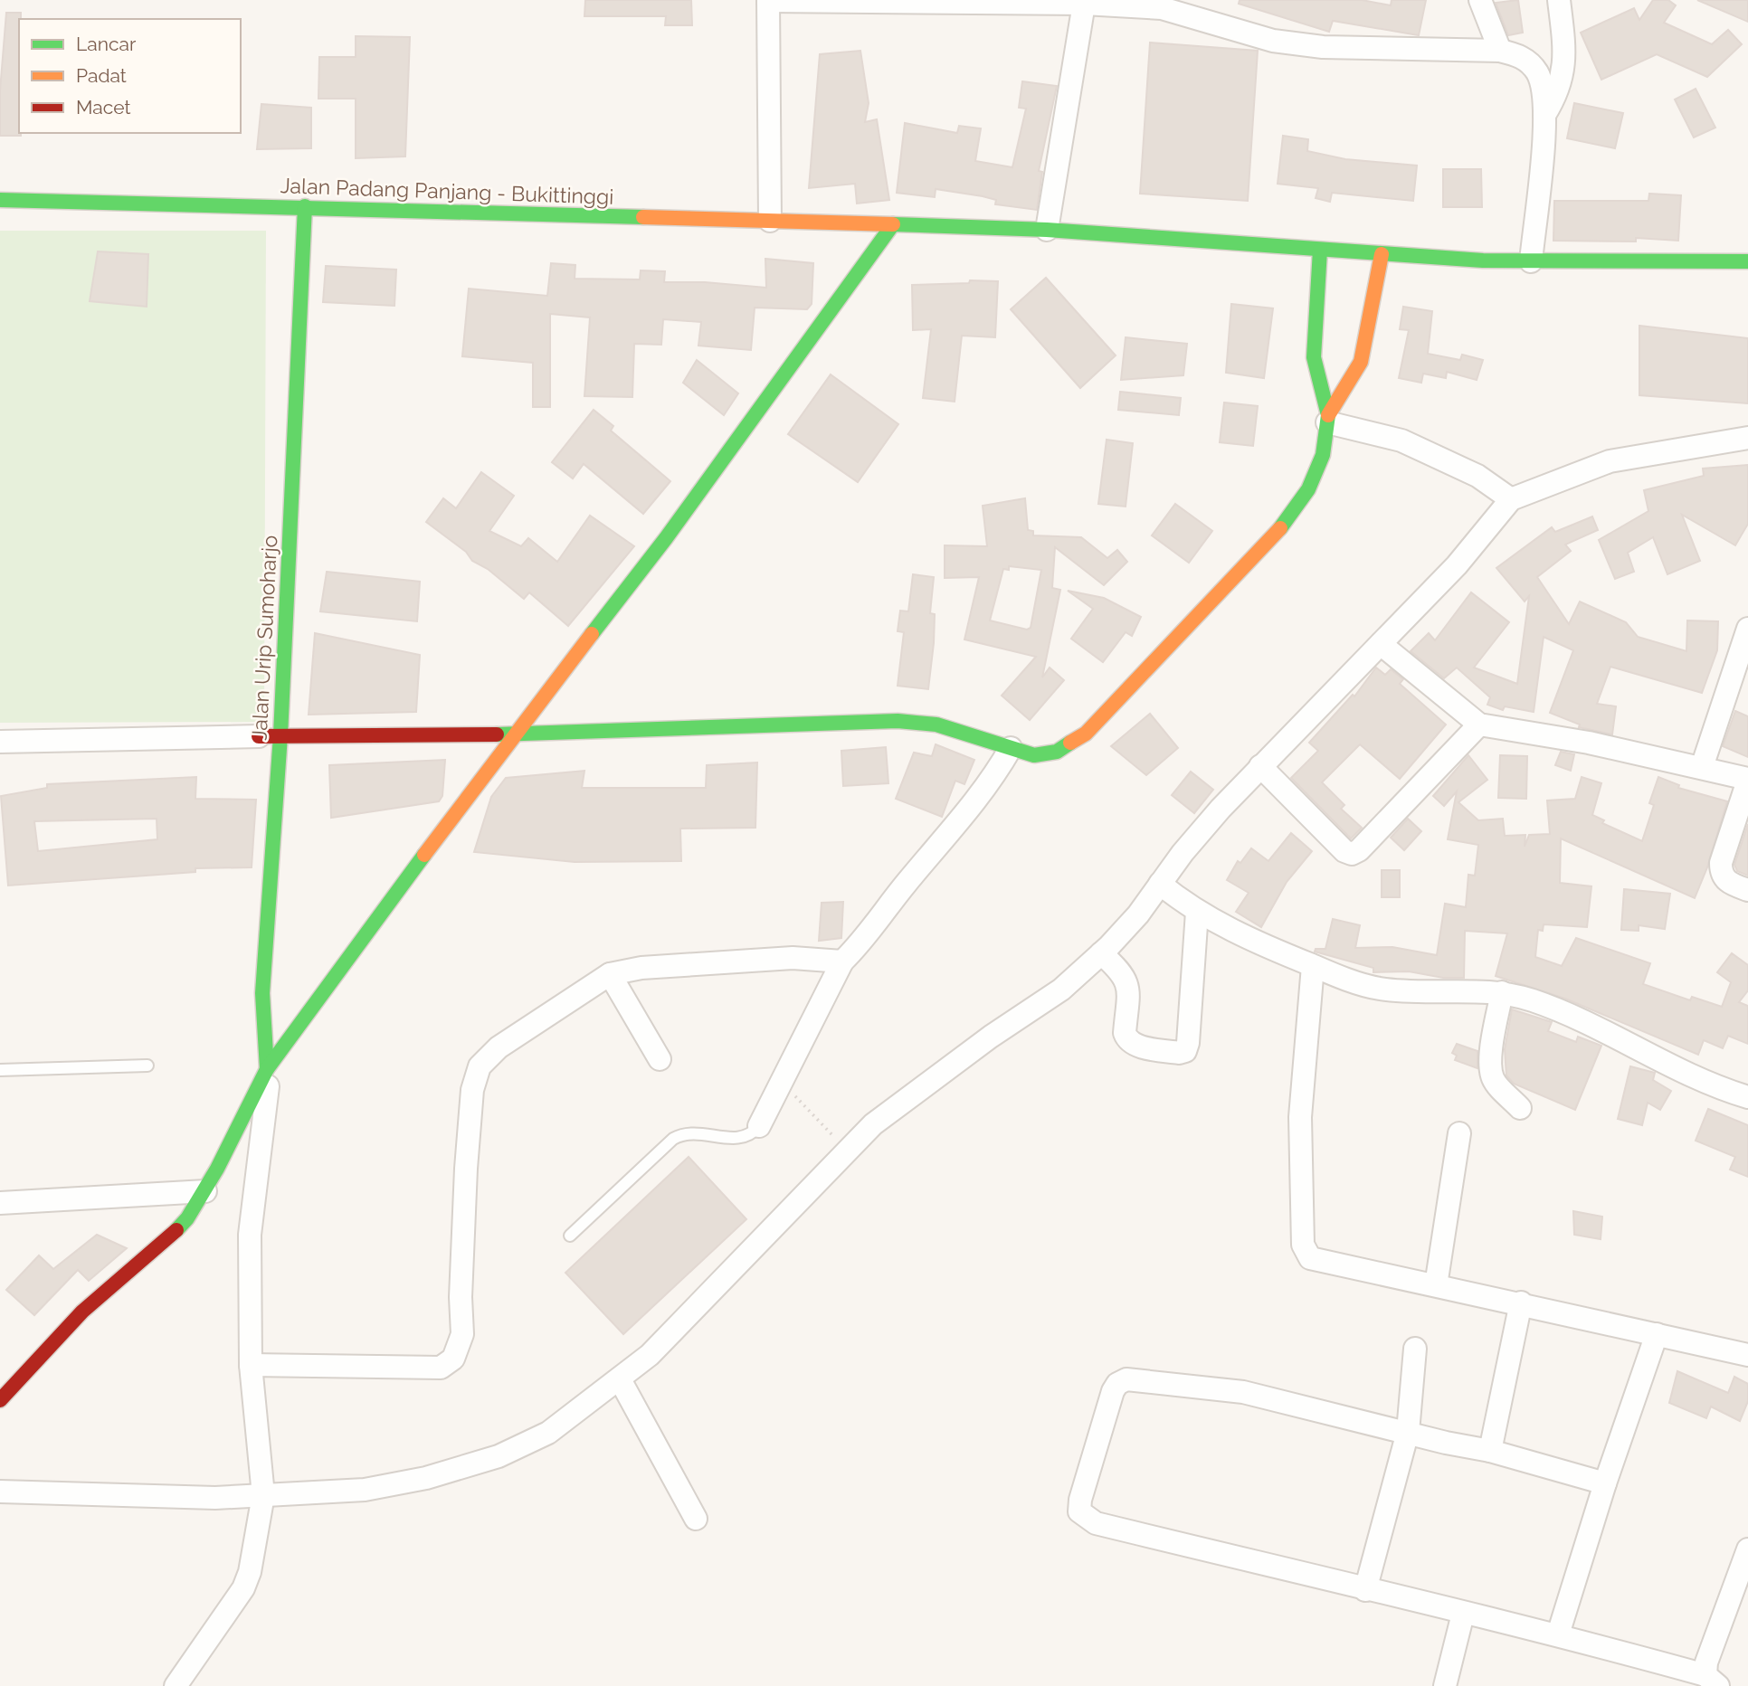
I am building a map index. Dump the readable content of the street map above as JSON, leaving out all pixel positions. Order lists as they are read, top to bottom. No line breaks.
{"streets":{"main road":["Jalan Padang Panjang - Bukittinggi","Jalan Urip Sumoharjo"]},"crossings":[["Jalan Padang Panjang - Bukittinggi","Jalan Urip Sumoharjo"]],"legend":["Lancar","Padat","Macet"]}
